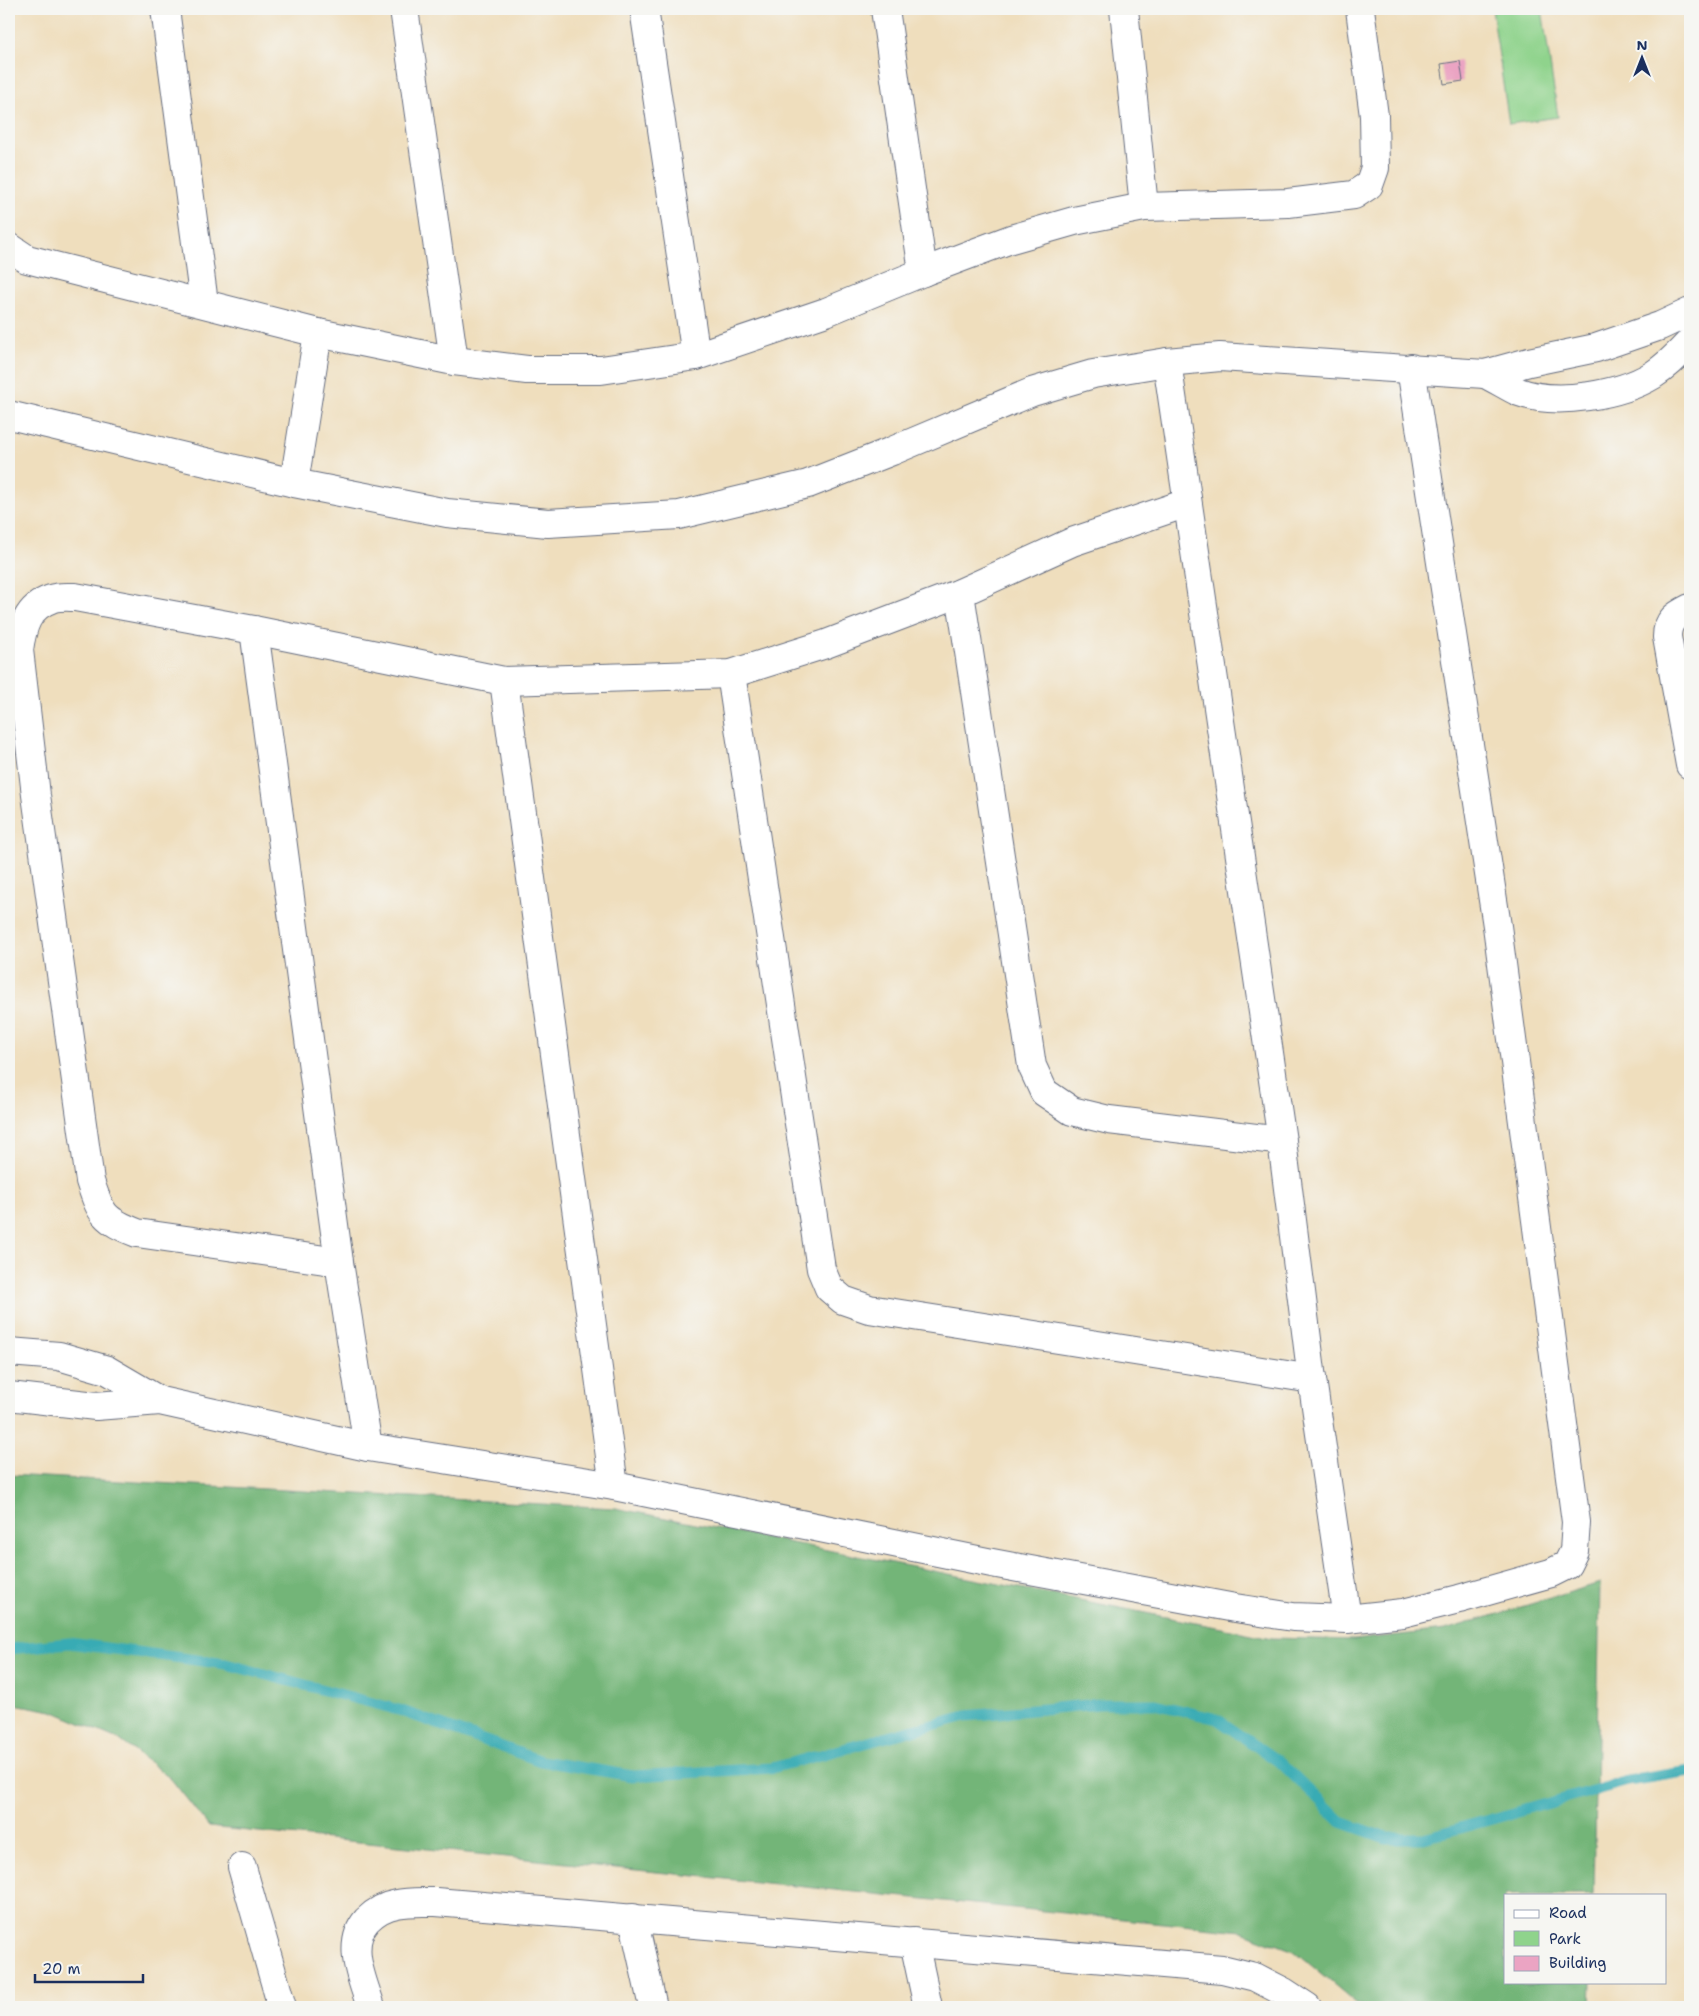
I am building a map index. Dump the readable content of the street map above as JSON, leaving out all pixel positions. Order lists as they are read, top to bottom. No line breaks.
{"legend":["Road","Park","Building"],"scale_bar":"20 m","north":"top"}
